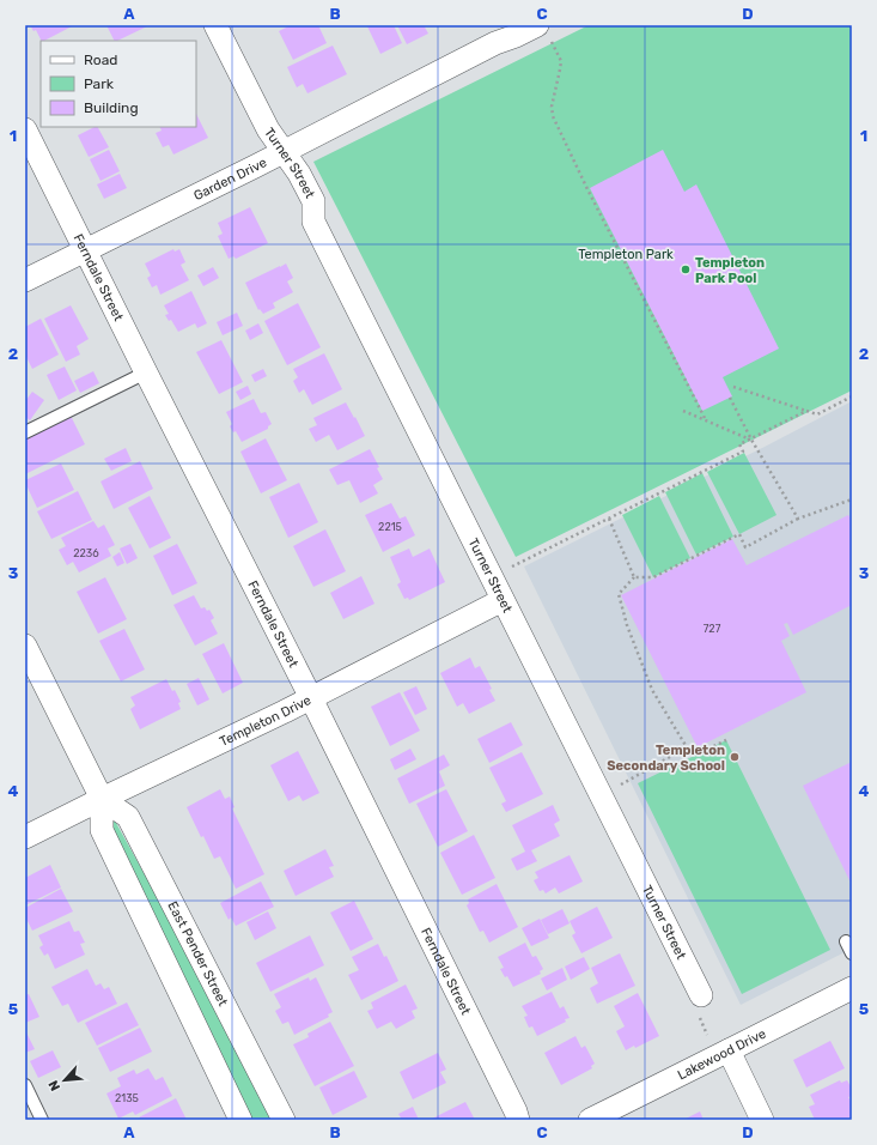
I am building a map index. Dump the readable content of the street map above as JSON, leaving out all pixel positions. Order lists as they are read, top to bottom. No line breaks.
{"streets":{"street":["Turner Street","Garden Drive","Ferndale Street","Templeton Drive","East Pender Street","Lakewood Drive"]},"crossings":[["Turner Street","Garden Drive"],["Turner Street","Templeton Drive"],["Garden Drive","Ferndale Street"],["Ferndale Street","Templeton Drive"],["Templeton Drive","East Pender Street"]],"parks":["Templeton Park"],"places":["Templeton Park Pool","Templeton Secondary School"],"house_numbers":["2215","2236","727","2135"],"legend":["Road","Park","Building"],"north":"bottom left","grid":{"columns":["A","B","C","D"],"rows":["1","2","3","4","5"]}}
